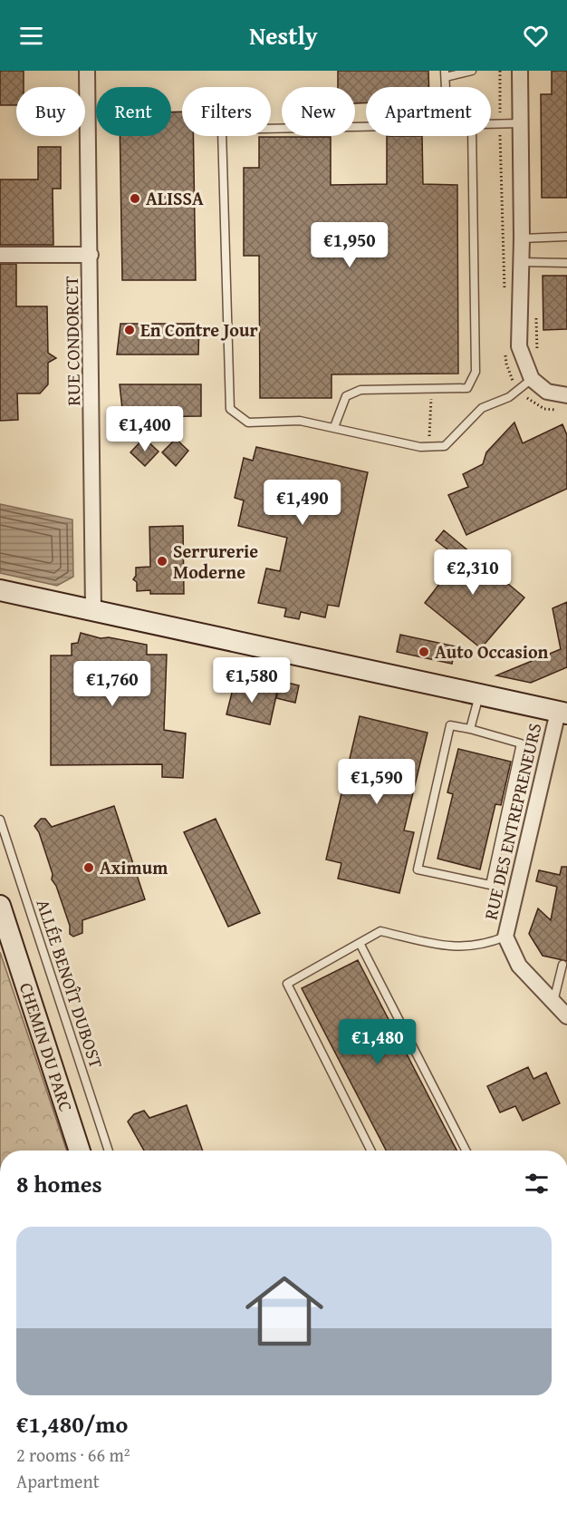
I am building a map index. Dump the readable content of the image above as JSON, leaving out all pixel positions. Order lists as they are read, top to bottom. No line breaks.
{"streets":{"street":["RUE CONDORCET","RUE DES ENTREPRENEURS","CHEMIN DU PARC"],"lane":["ALLÉE BENOÎT DUBOST"]},"places":["ALISSA","En Contre Jour","Serrurerie Moderne","Auto Occasion","Aximum"],"page":{"header":"Nestly","chip":["Buy","Rent","Filters","New","Apartment"],"price":["€1,950","€1,400","€1,490","€2,310","€1,580","€1,760","€1,590","€1,480"],"heading":"8 homes","list":[{"name":"€1,480/mo","note":"2 rooms · 66 m² · Apartment"}]}}
